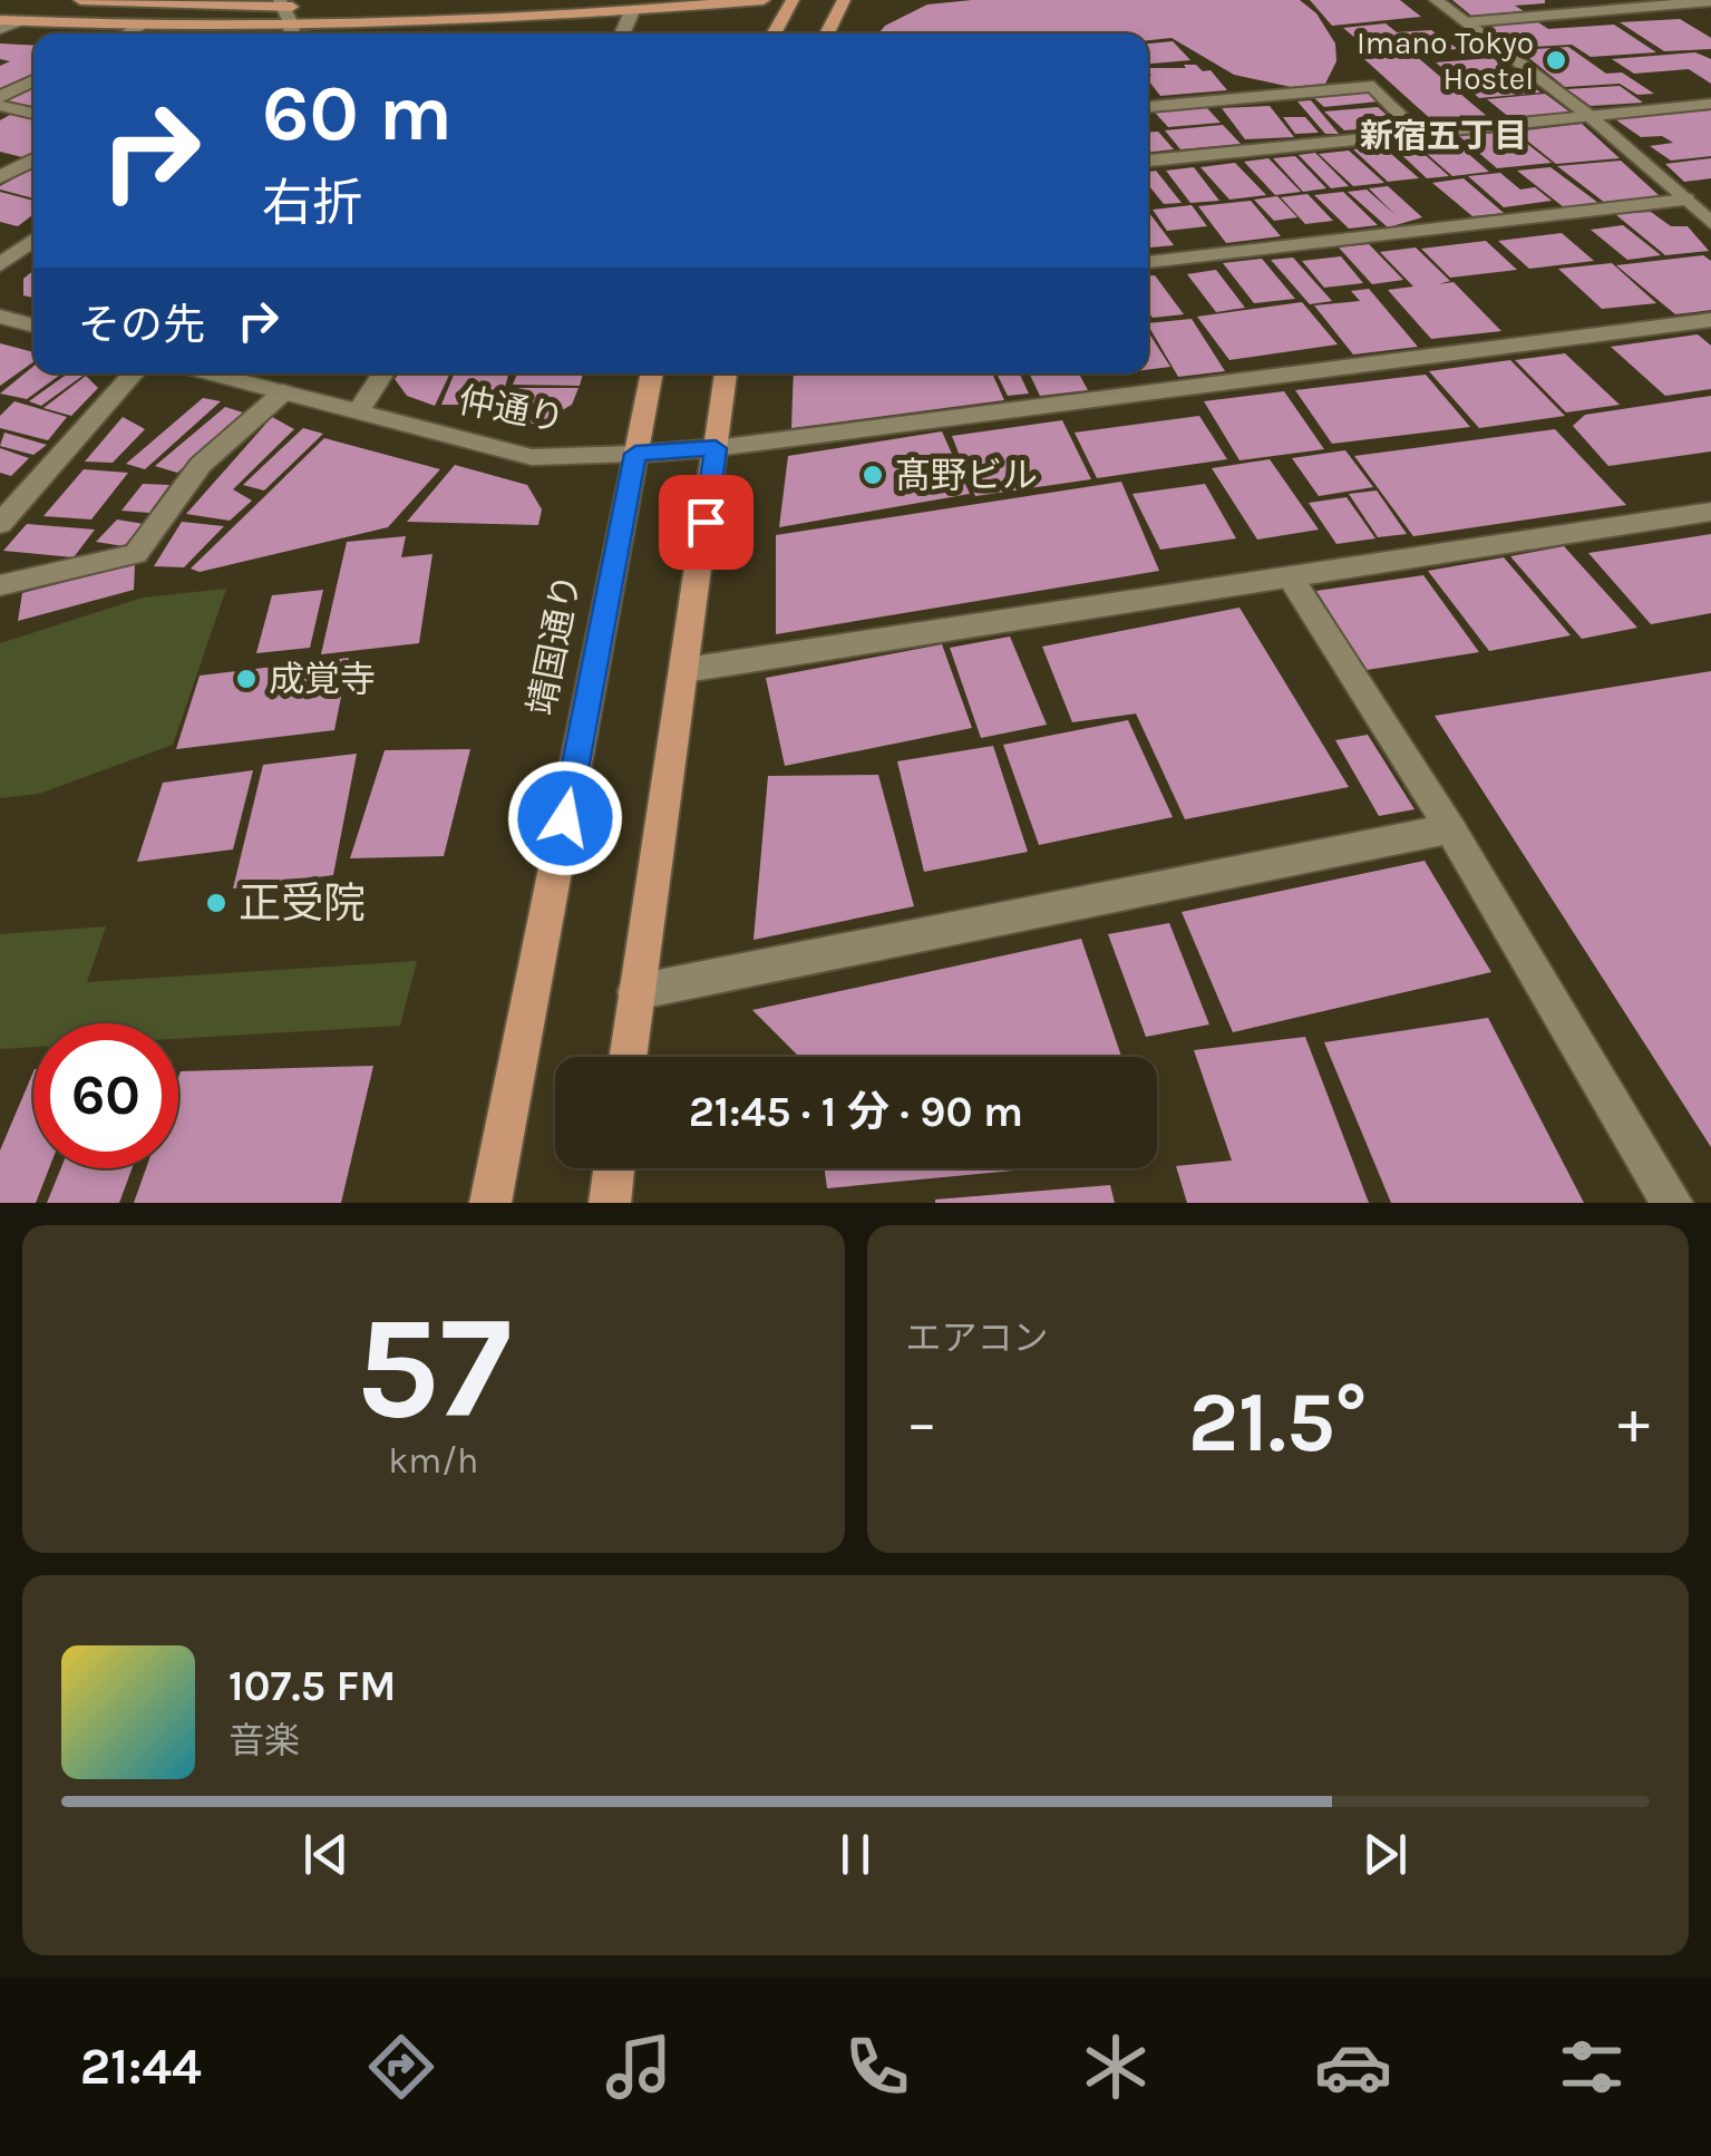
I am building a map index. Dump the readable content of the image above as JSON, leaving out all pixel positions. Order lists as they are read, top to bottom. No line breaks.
{"streets":{"main road":["靖国通り"],"street":["仲通り"]},"crossings":[["仲通り","靖国通り"]],"districts":["新宿五丁目"],"places":["Imano Tokyo Hostel","髙野ビル","成覚寺","正受院"],"page":{"turn":["60 m","右折"],"then":"その先","limit":"60","trip":"21:45 · 1 分 · 90 m","tile":[["57","km/h"],"エアコン"],"heat":["−","21.5°","+"],"song":["107.5 FM","音楽"],"tabs":"21:44"}}
